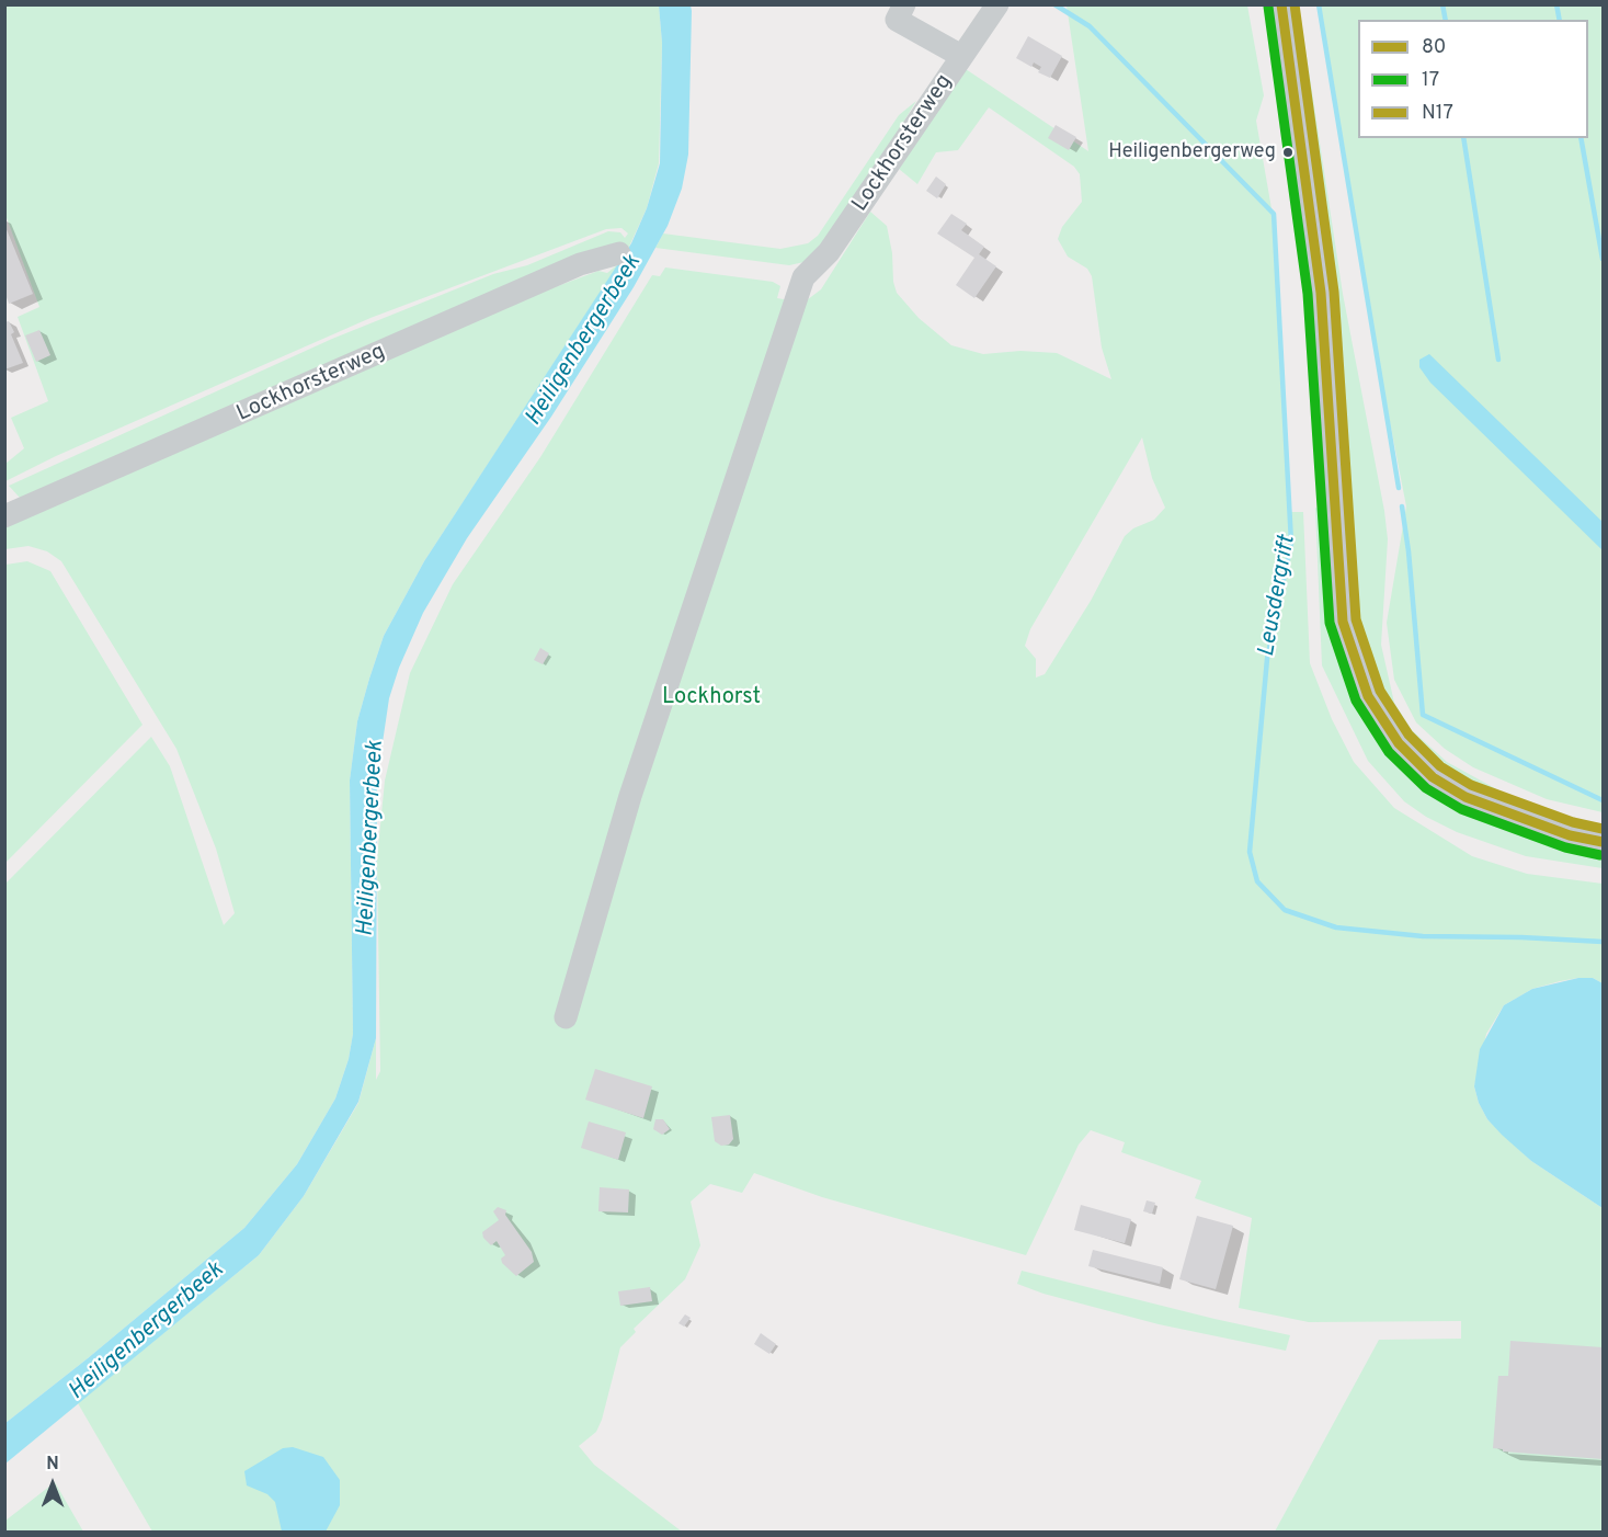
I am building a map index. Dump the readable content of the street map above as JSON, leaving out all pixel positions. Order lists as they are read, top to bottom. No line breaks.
{"streets":{"street":["Lockhorsterweg"]},"water":["Heiligenbergerbeek","Leusdergrift"],"parks":["Lockhorst"],"places":["Heiligenbergerweg"],"lines":["transit line 80","transit line N17","transit line 17"],"legend":["80","17","N17"],"north":"top"}
